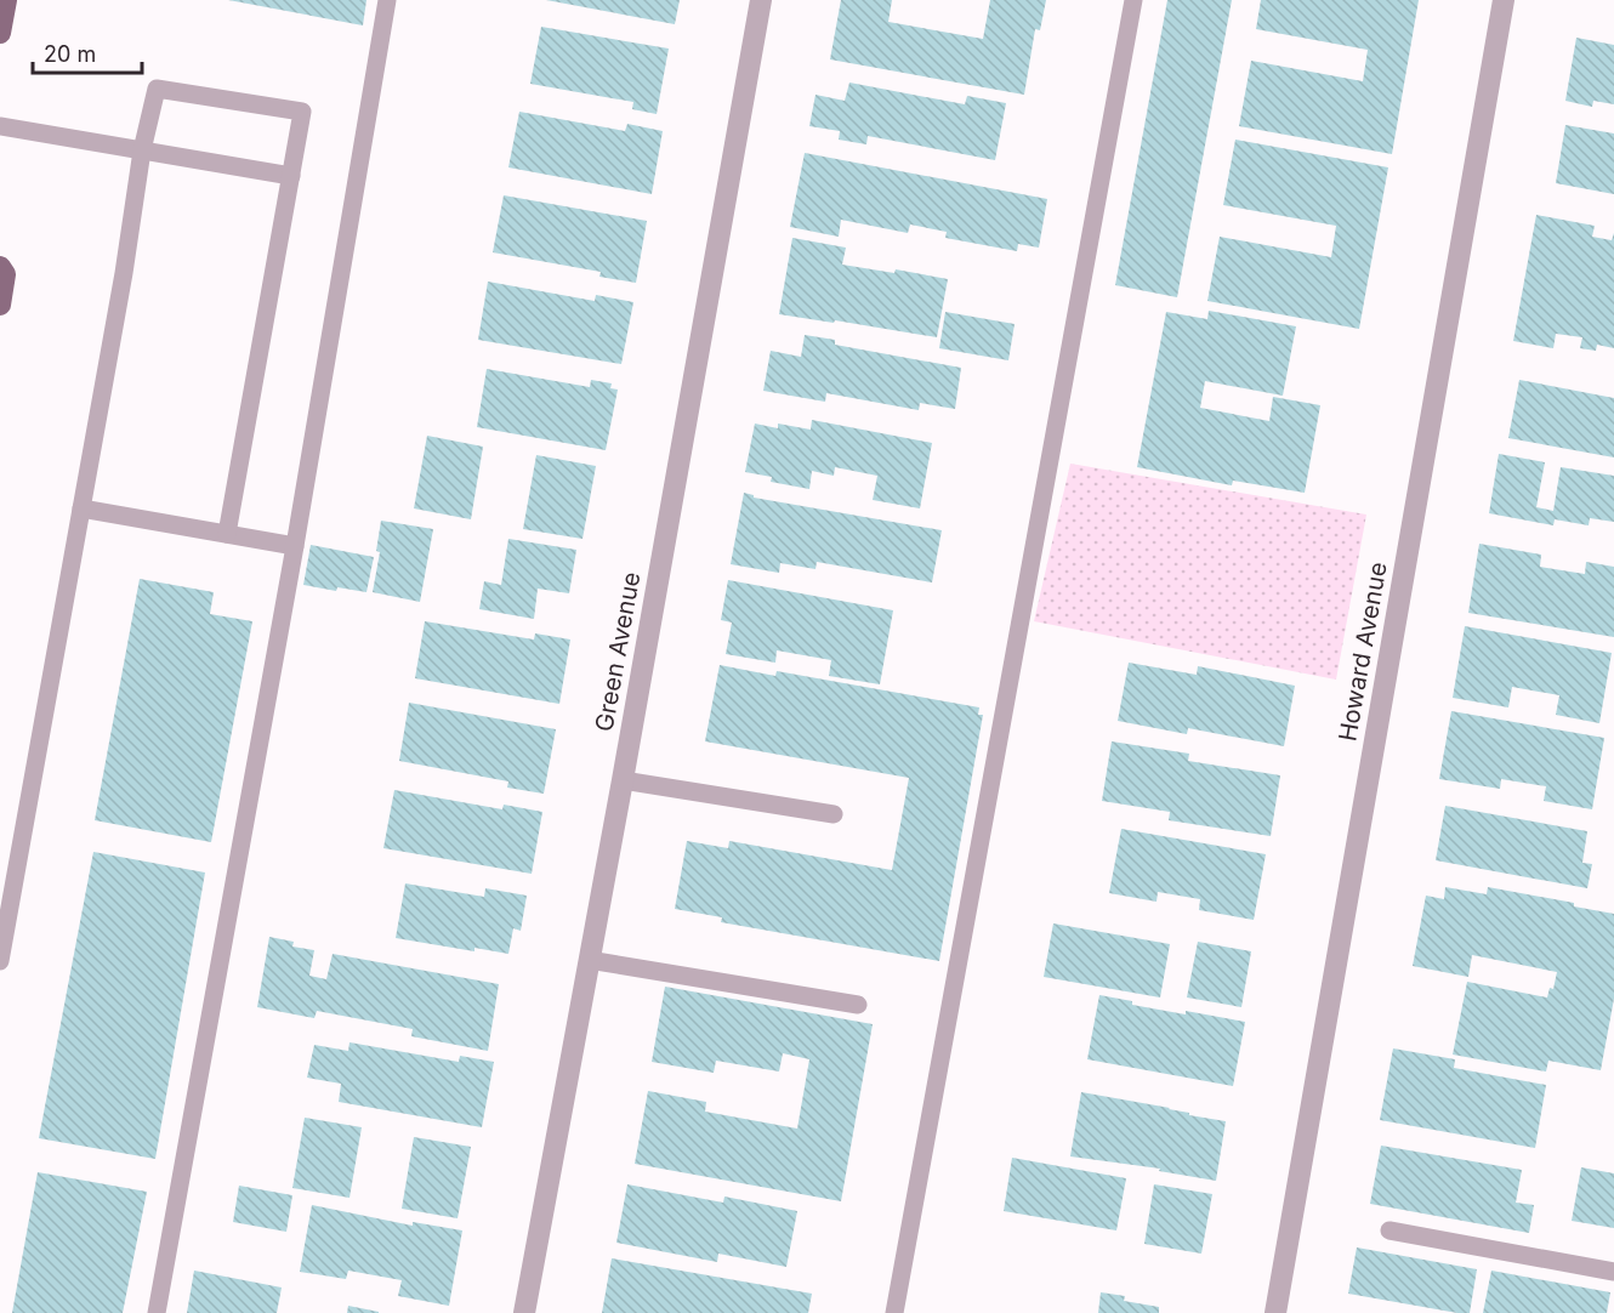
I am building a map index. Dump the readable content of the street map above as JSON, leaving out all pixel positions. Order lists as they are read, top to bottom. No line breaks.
{"streets":{"street":["Green Avenue","Howard Avenue"]},"scale_bar":"20 m"}
